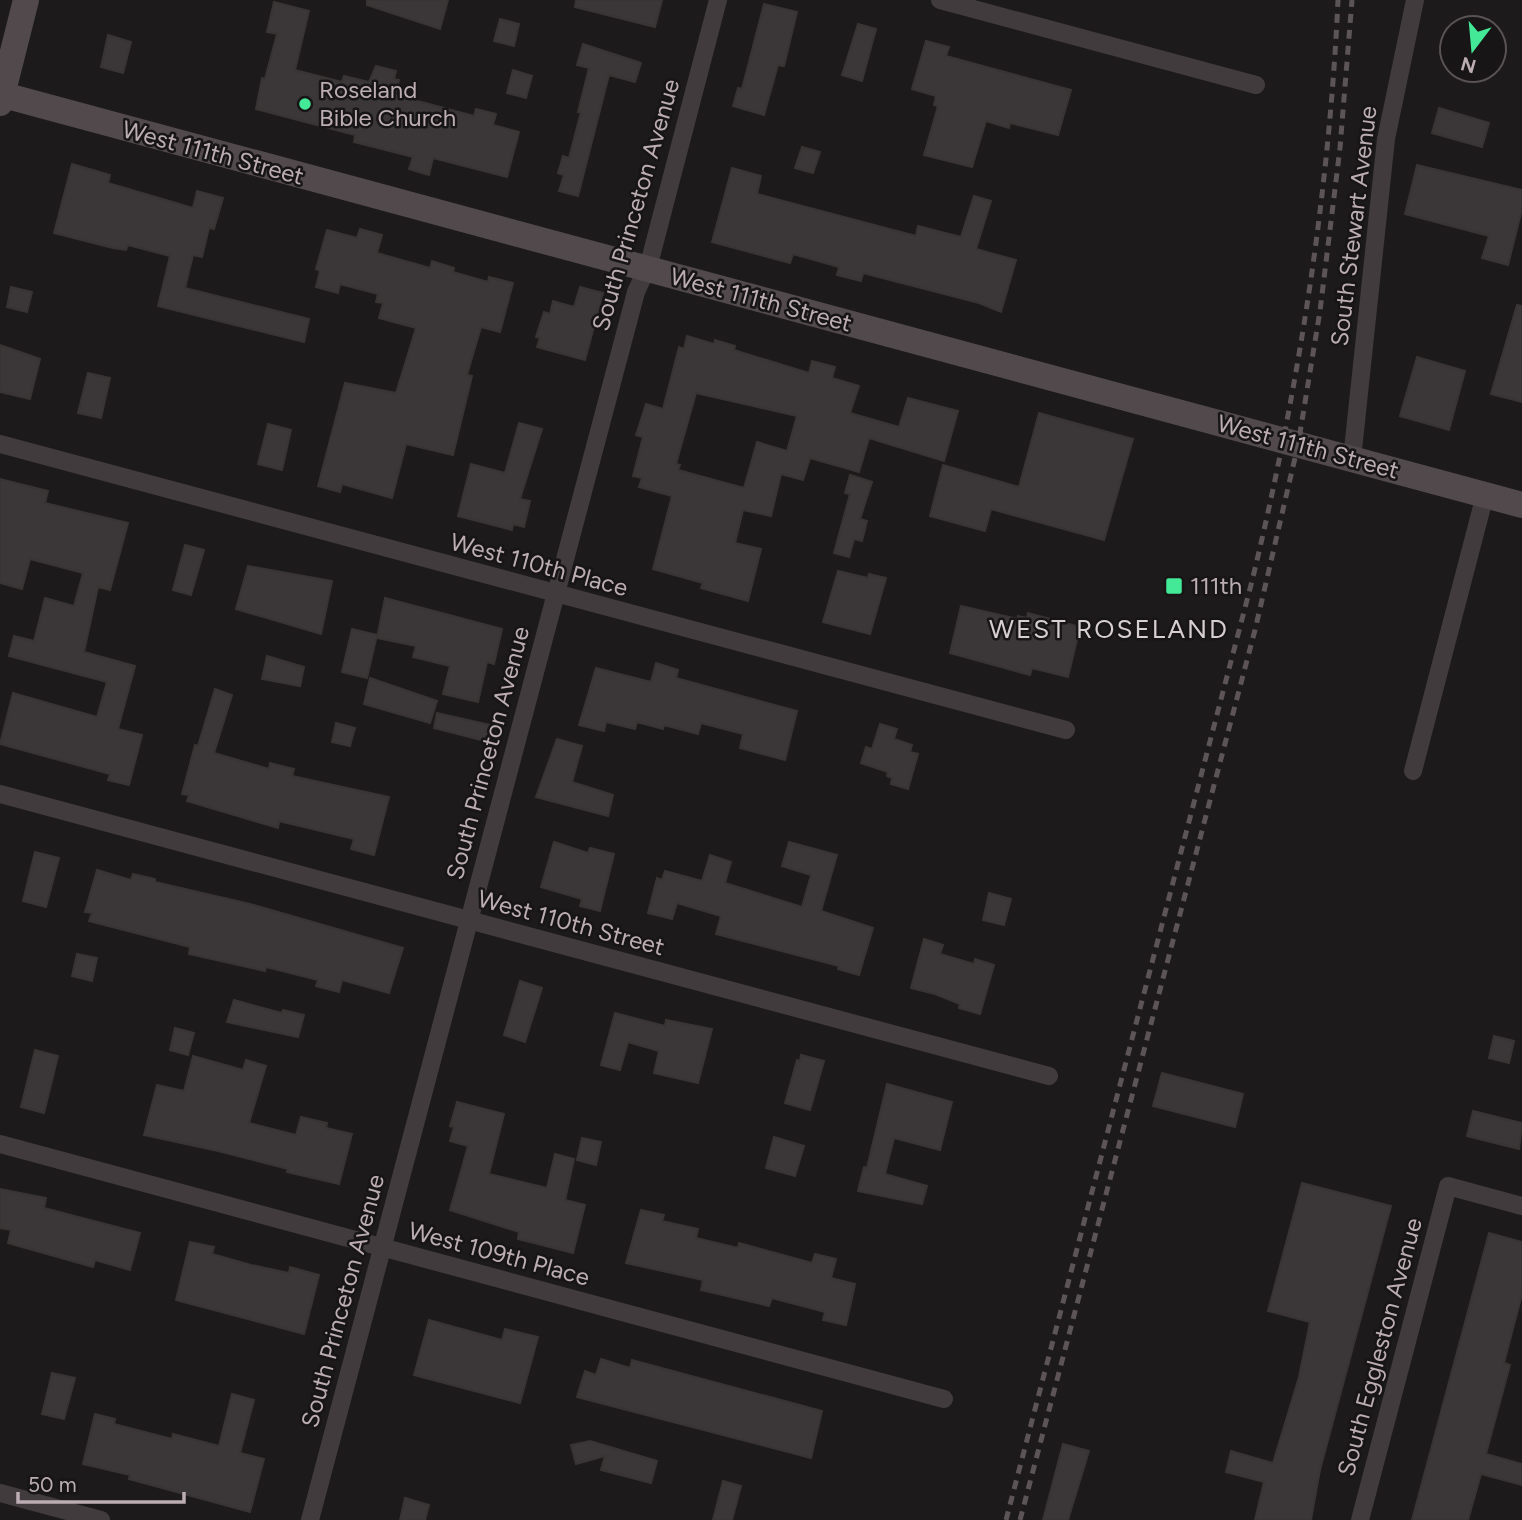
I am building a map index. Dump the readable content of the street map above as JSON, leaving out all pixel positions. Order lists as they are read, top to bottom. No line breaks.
{"streets":{"main road":["West 111th Street"],"street":["South Princeton Avenue","South Stewart Avenue","West 110th Place","West 110th Street","West 109th Place","South Eggleston Avenue"]},"crossings":[["West 111th Street","South Princeton Avenue"],["West 111th Street","South Stewart Avenue"],["South Princeton Avenue","West 110th Place"],["South Princeton Avenue","West 110th Street"],["South Princeton Avenue","West 109th Place"]],"districts":["WEST ROSELAND"],"places":{"other":["Roseland Bible Church"],"transit":["111th"]},"scale_bar":"50 m","north":"bottom"}
